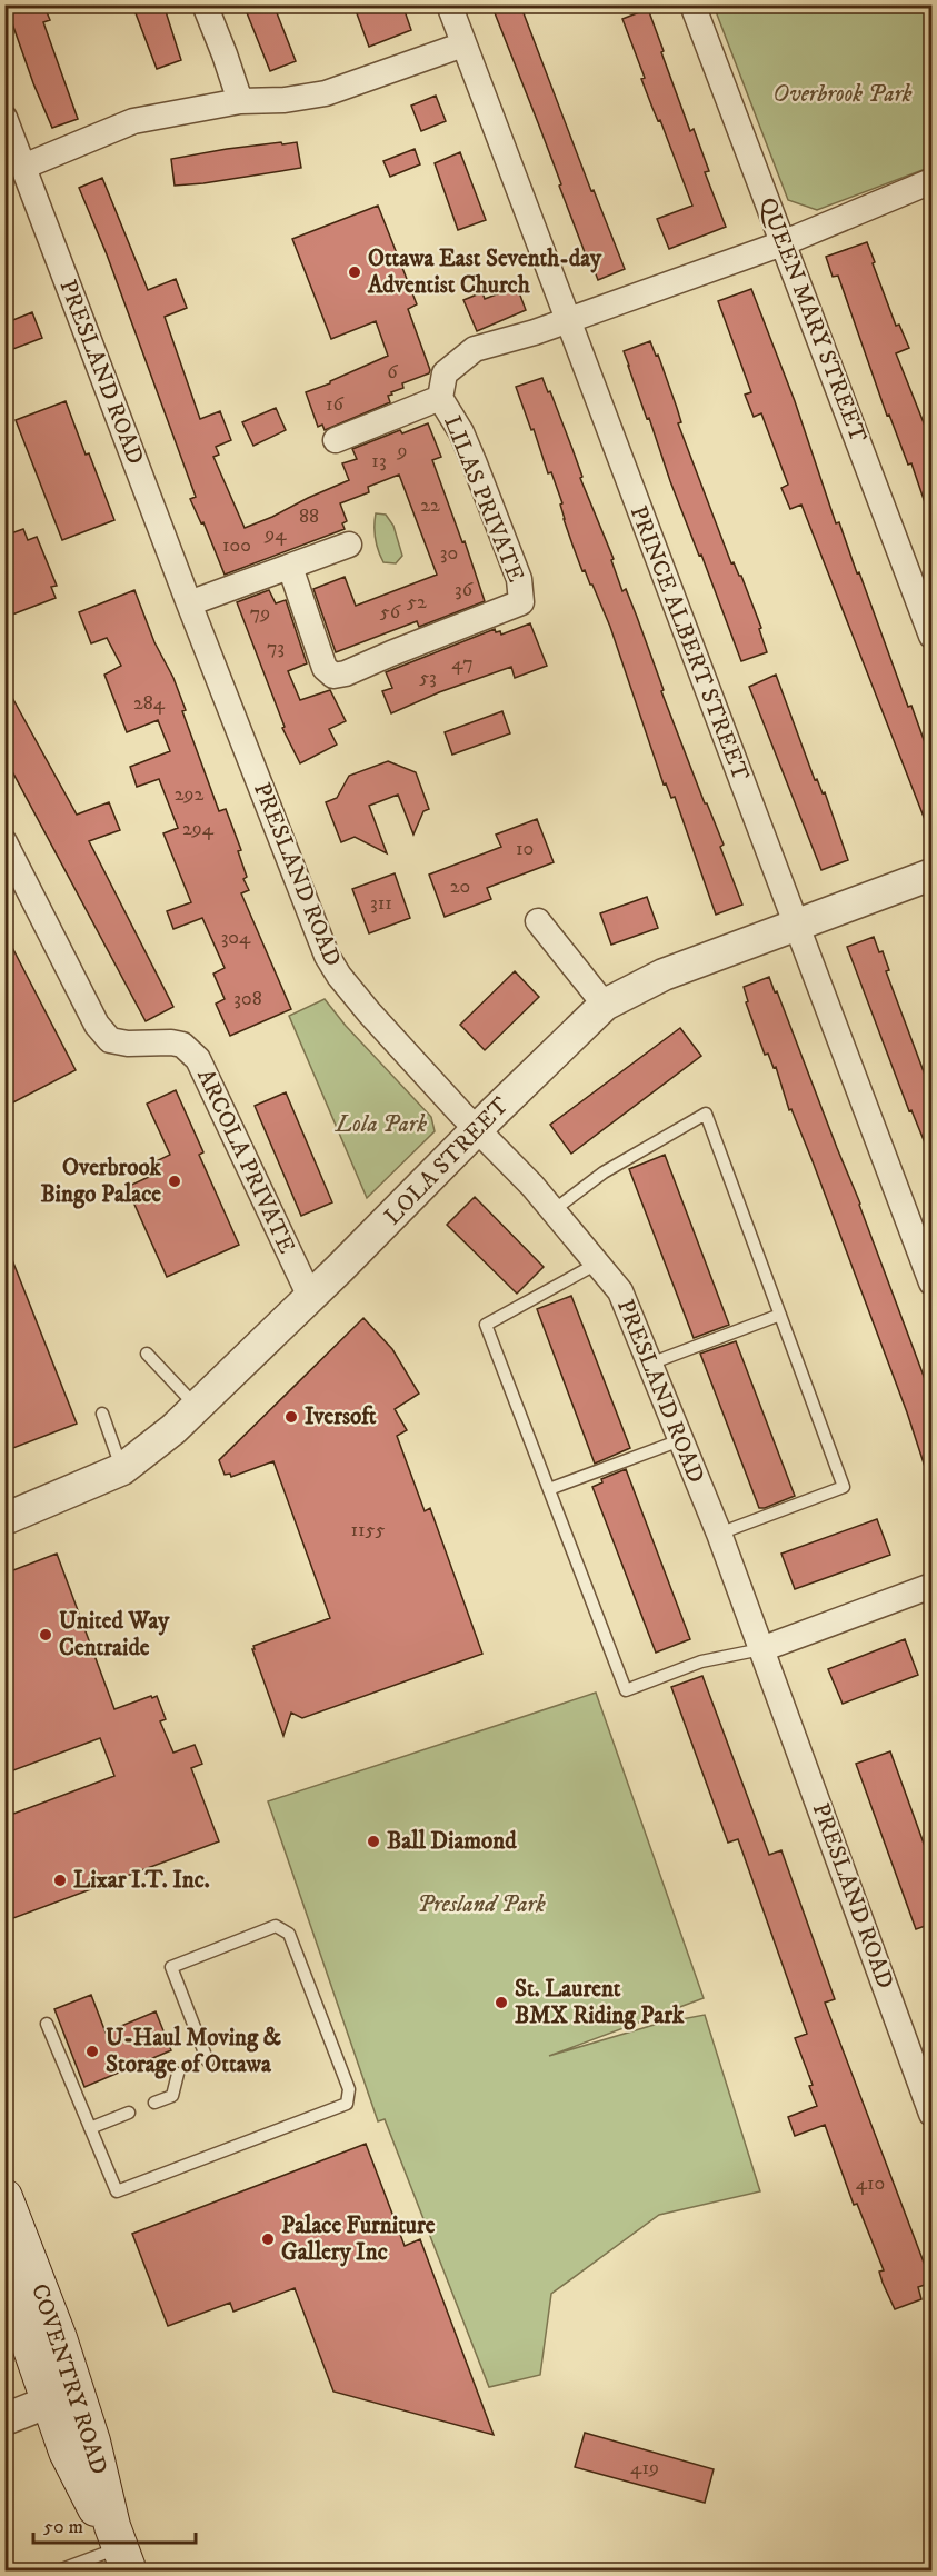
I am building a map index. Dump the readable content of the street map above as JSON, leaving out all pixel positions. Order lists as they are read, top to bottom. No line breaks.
{"streets":{"main road":["COVENTRY ROAD"],"street":["QUEEN MARY STREET","PRESLAND ROAD","LILAS PRIVATE","PRINCE ALBERT STREET","ARCOLA PRIVATE","LOLA STREET"]},"crossings":[["PRESLAND ROAD","LOLA STREET"],["PRINCE ALBERT STREET","LOLA STREET"],["ARCOLA PRIVATE","LOLA STREET"]],"parks":["Overbrook Park","Lola Park","Presland Park"],"places":["Ottawa East Seventh-day Adventist Church","Overbrook Bingo Palace","Iversoft","United Way Centraide","Ball Diamond","Lixar I.T. Inc.","St. Laurent BMX Riding Park","U-Haul Moving & Storage of Ottawa","Palace Furniture Gallery Inc"],"house_numbers":["6","16","9","13","22","88","94","100","30","36","52","56","79","73","47","53","284","292","294","10","20","311","304","308","1155","410","419"],"scale_bar":"50 m"}
